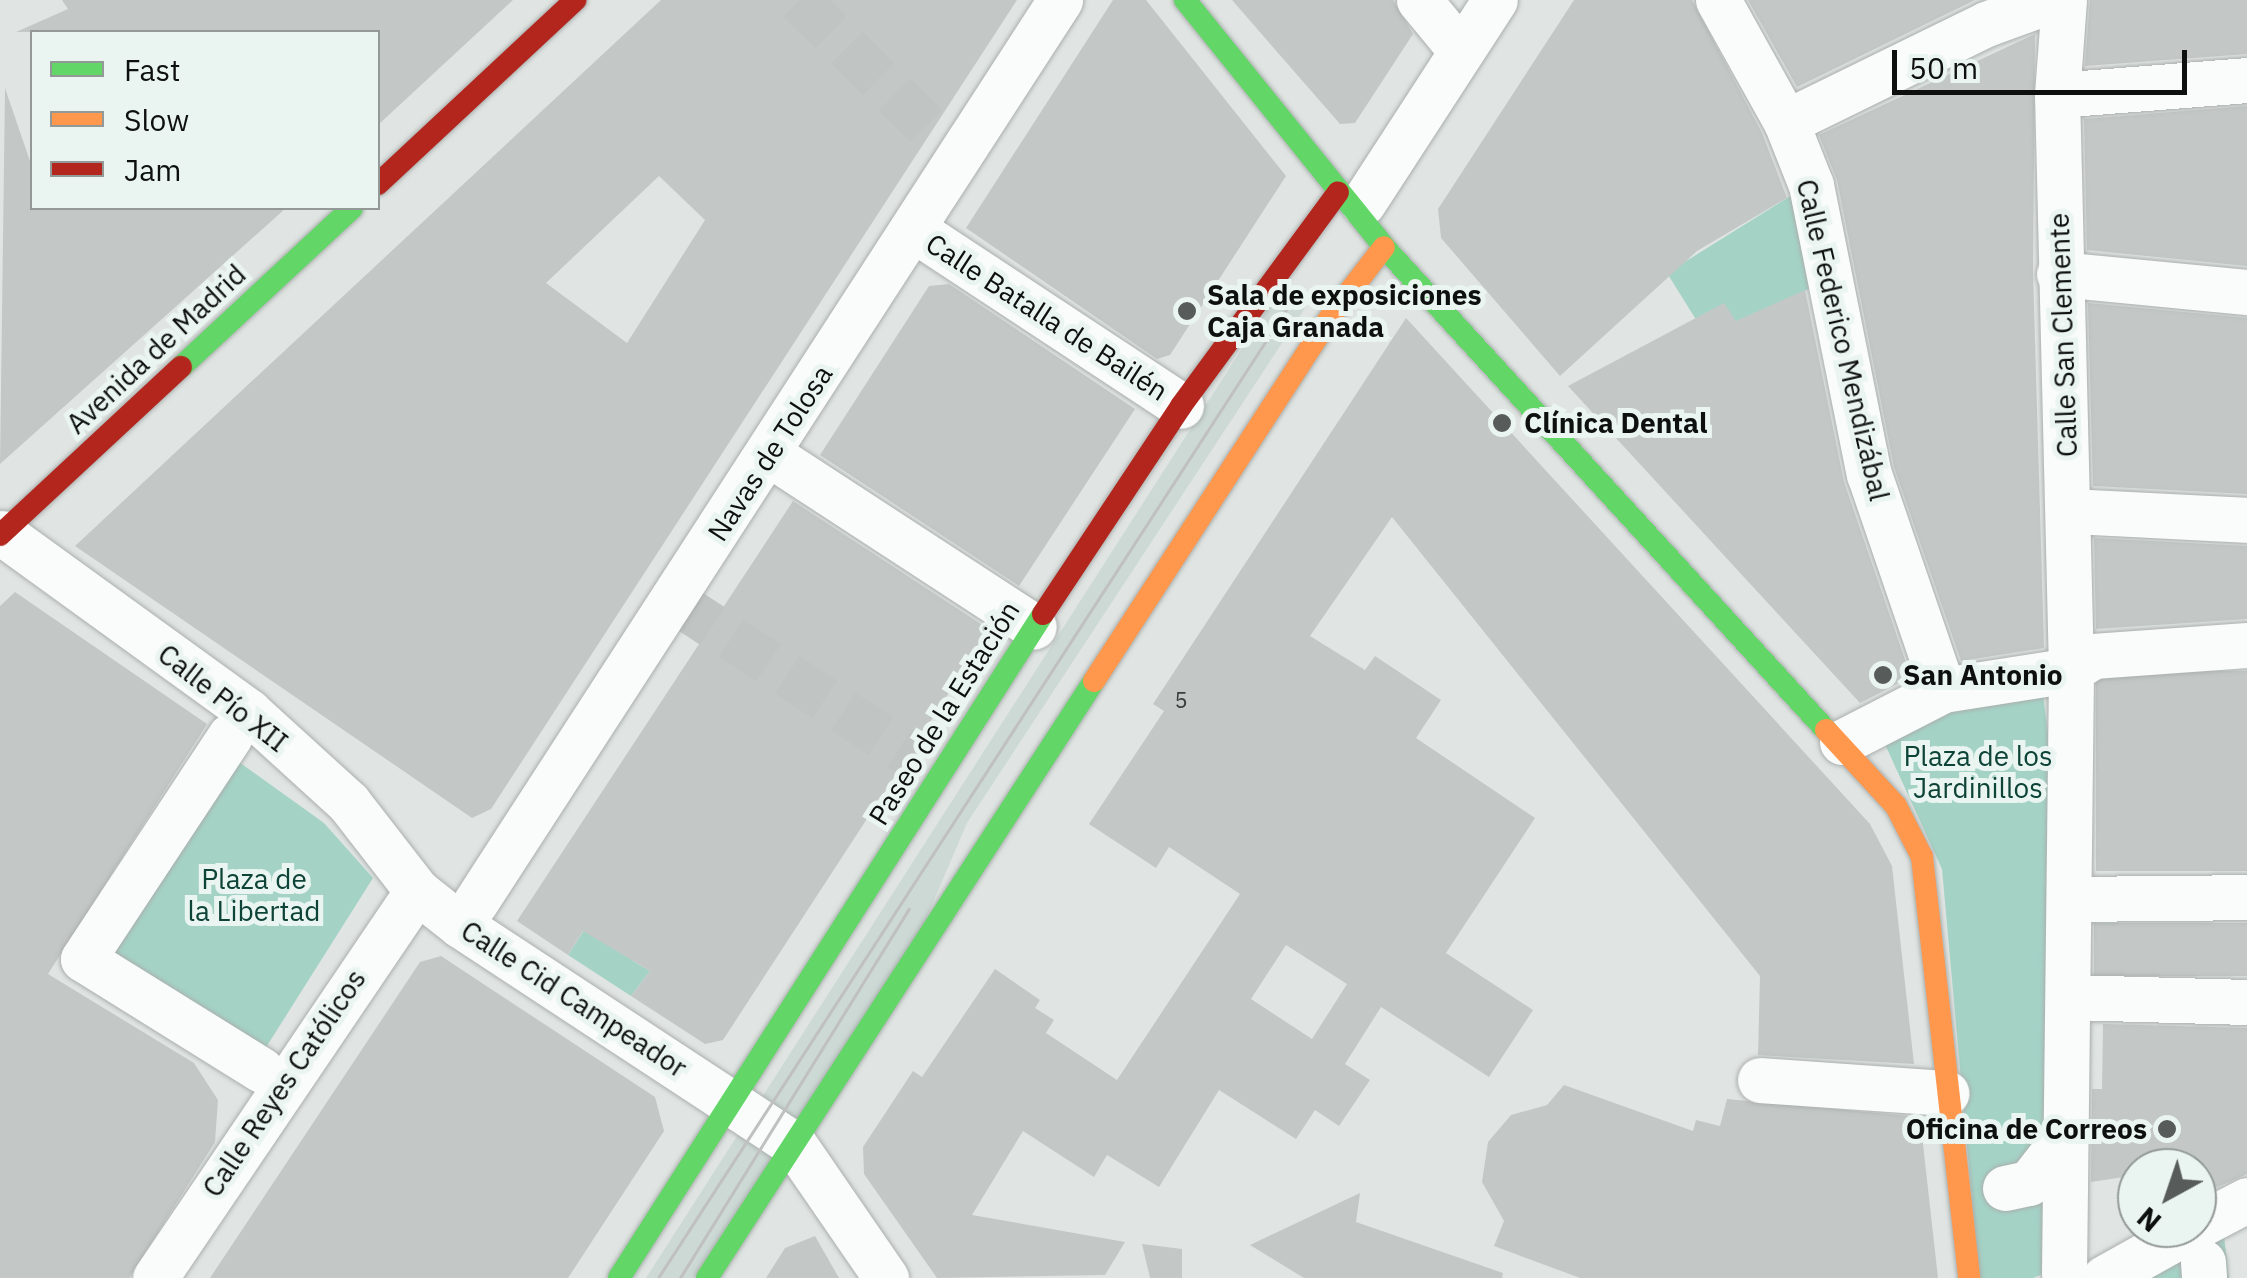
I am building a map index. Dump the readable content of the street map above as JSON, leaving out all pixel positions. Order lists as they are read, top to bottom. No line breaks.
{"streets":{"main road":["Avenida de Madrid","Paseo de la Estación"],"street":["Calle Batalla de Bailén","Calle San Clemente","Calle Federico Mendizábal","Navas de Tolosa","Calle Pío XII","Calle Cid Campeador","Calle Reyes Católicos"]},"crossings":[["Calle Batalla de Bailén","Navas de Tolosa"],["Calle Batalla de Bailén","Paseo de la Estación"],["Avenida de Madrid","Calle Pío XII"],["Calle Pío XII","Calle Cid Campeador"],["Calle Pío XII","Calle Reyes Católicos"],["Paseo de la Estación","Calle Cid Campeador"],["Calle Cid Campeador","Calle Reyes Católicos"]],"parks":["Plaza de los Jardinillos","Plaza de la Libertad"],"places":["Sala de exposiciones Caja Granada","Clínica Dental","San Antonio","Oficina de Correos"],"house_numbers":["5"],"legend":["Fast","Slow","Jam"],"scale_bar":"50 m","north":"bottom left"}
